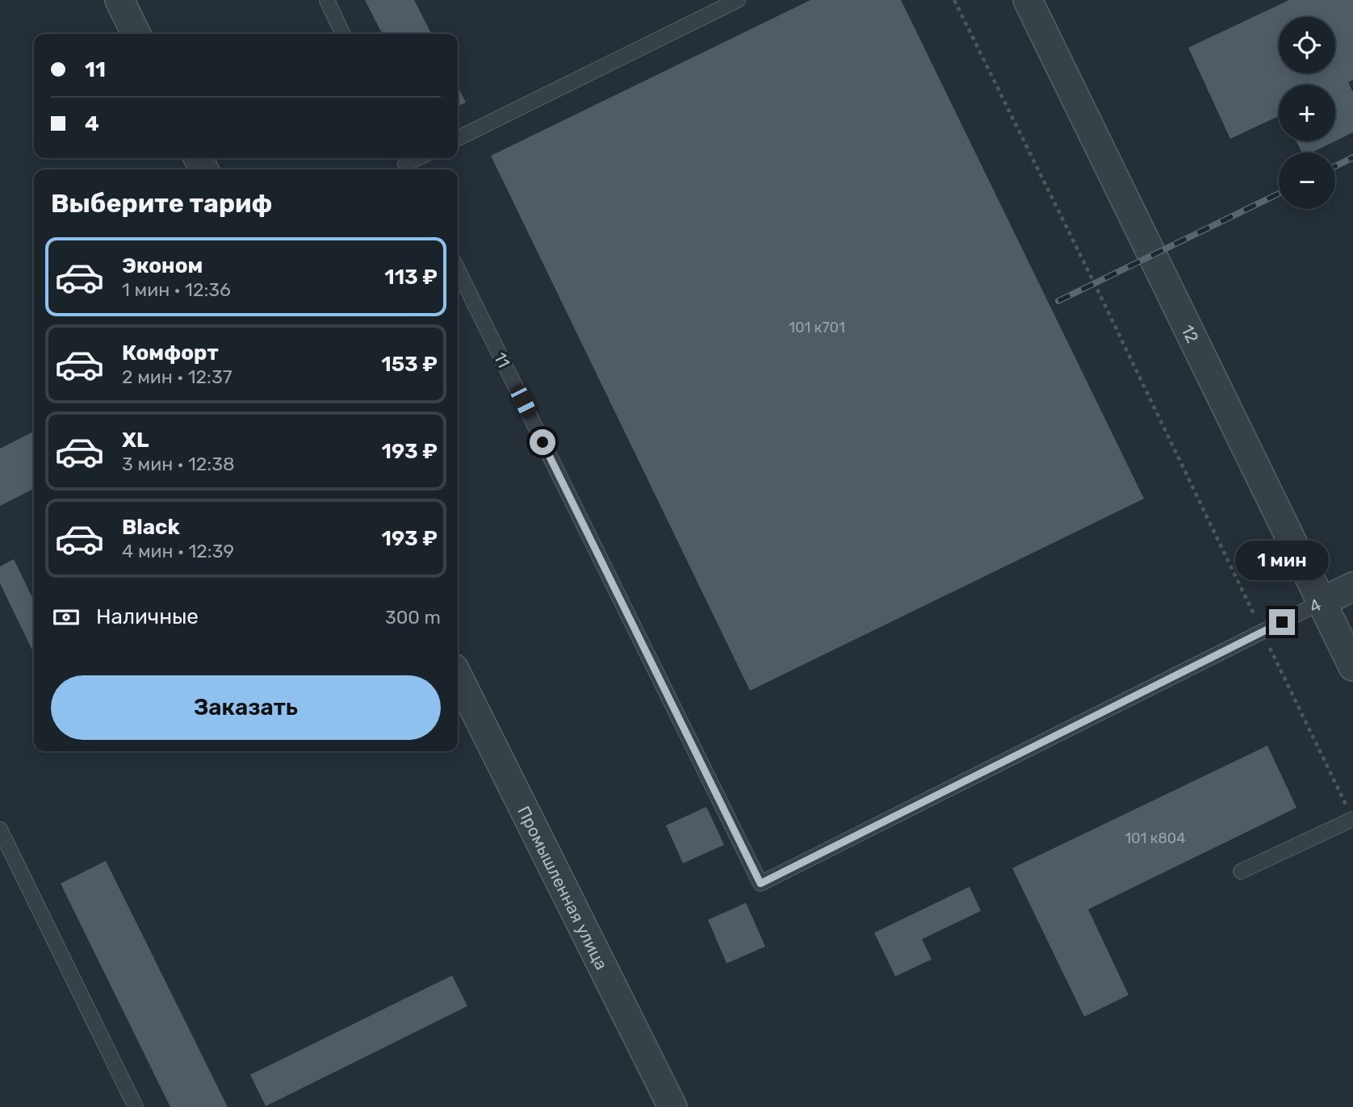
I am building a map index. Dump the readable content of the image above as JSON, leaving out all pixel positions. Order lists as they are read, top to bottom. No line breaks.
{"streets":{"street":["12","4","Промышленная улица"],"lane":["11"]},"crossings":[["12","4"],["11","4"]],"house_numbers":["101 к701","101 к804"],"page":{"map_buttons":["+","−"],"banner":["11","4"],"heading":"Выберите тариф","list":[{"name":"Эконом","note":"1 мин · 12:36","value":"113 ₽"},{"name":"Комфорт","note":"2 мин · 12:37","value":"153 ₽"},{"name":"XL","note":"3 мин · 12:38","value":"193 ₽"},{"name":"Black","note":"4 мин · 12:39","value":"193 ₽"}],"bubble":"1 мин","pay":["Наличные","300 m"],"buttons":"Заказать"}}
